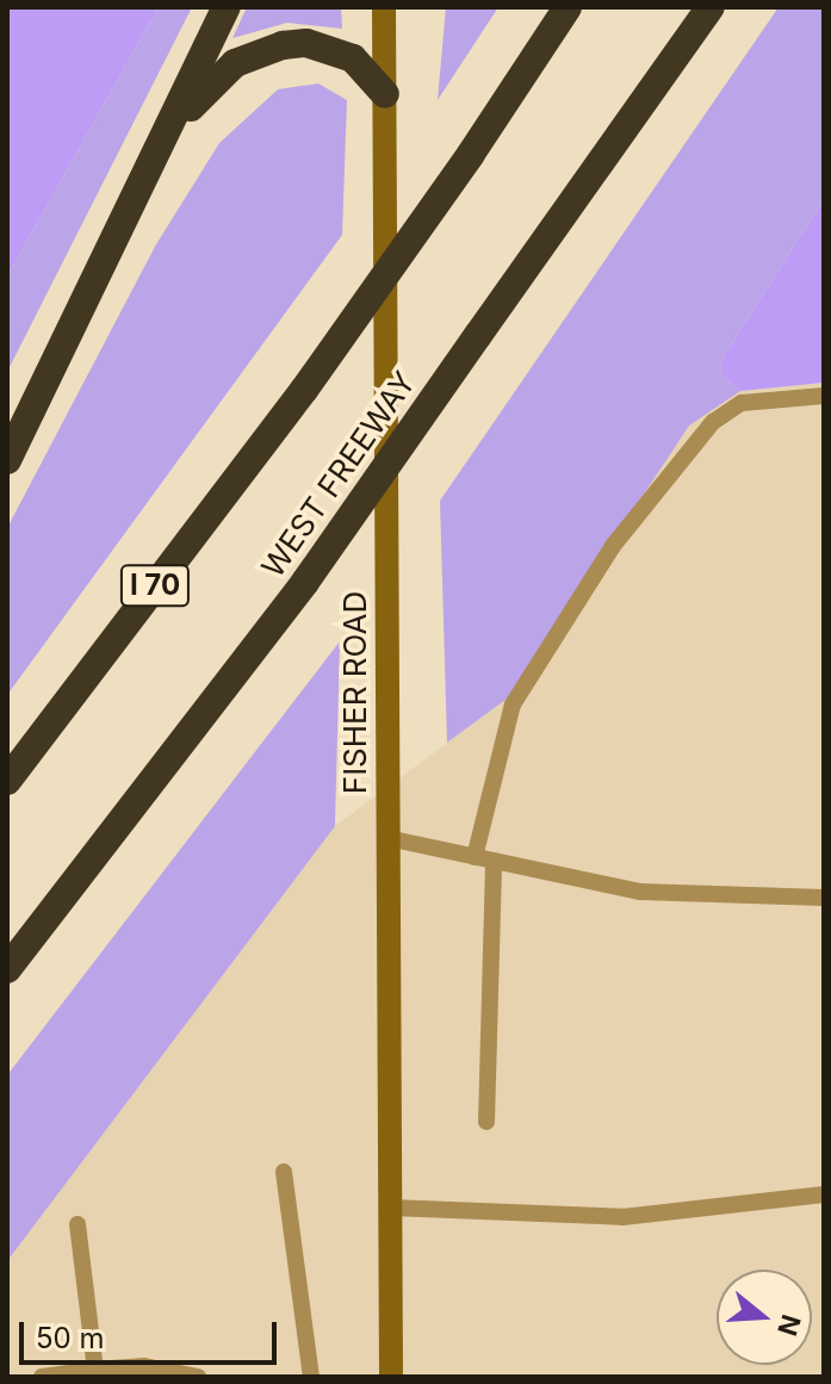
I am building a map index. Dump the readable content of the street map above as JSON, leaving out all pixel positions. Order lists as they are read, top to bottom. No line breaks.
{"streets":{"highway":["WEST FREEWAY","I 70"],"main road":["FISHER ROAD"]},"scale_bar":"50 m","north":"right"}
